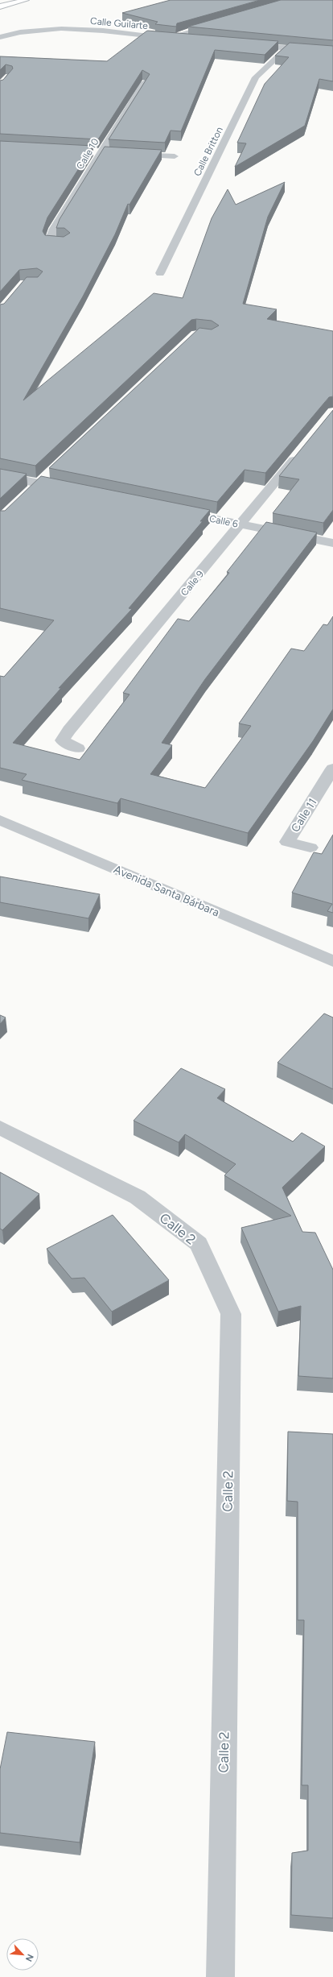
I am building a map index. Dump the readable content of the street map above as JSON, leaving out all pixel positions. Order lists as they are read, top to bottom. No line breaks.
{"streets":{"street":["Calle Guilarte","Calle Britton","Calle 10","Calle 6","Calle 9","Calle 11","Avenida Santa Bárbara","Calle 2"]},"crossings":[["Calle 6","Calle 9"]],"north":"bottom right"}
